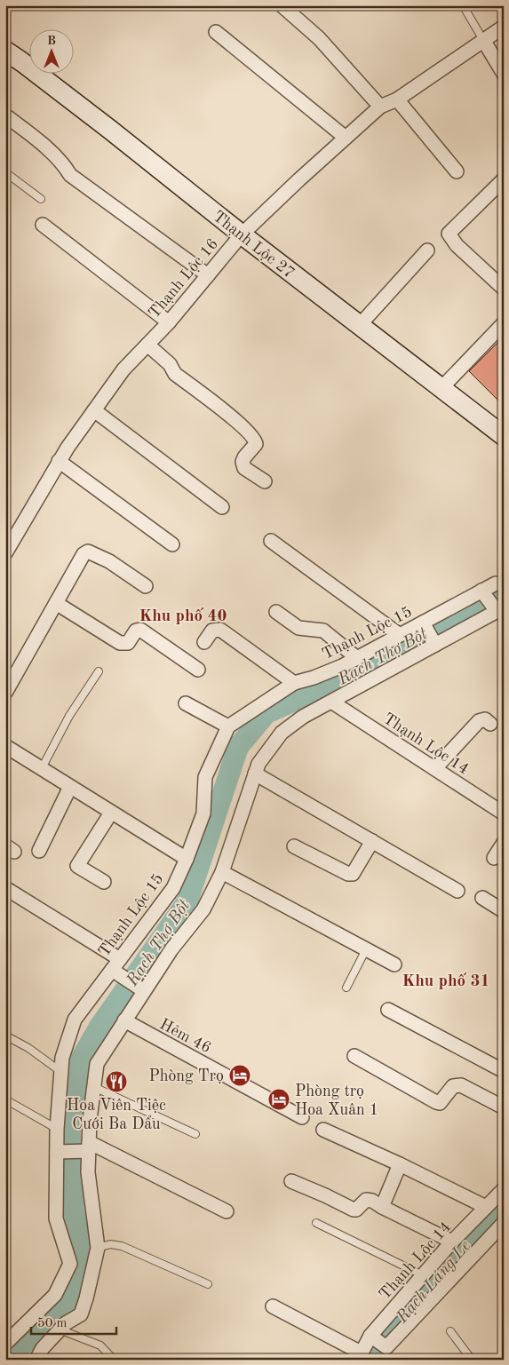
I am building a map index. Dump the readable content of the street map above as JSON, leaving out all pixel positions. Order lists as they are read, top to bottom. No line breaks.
{"streets":{"street":["Thạnh Lộc 27","Thạnh Lộc 16","Thạnh Lộc 15","Thạnh Lộc 14","Hẻm 46"]},"crossings":[["Thạnh Lộc 27","Thạnh Lộc 16"]],"districts":["Khu phố 40","Khu phố 31"],"water":["Rạch Thợ Bột","Rạch Láng Le"],"places":{"hotel":["Phòng Trọ","Phòng trọ Hoa Xuân 1"],"restaurant":["Hoa Viên Tiệc Cưới Ba Dẩu"]},"scale_bar":"50 m","north":"top"}
